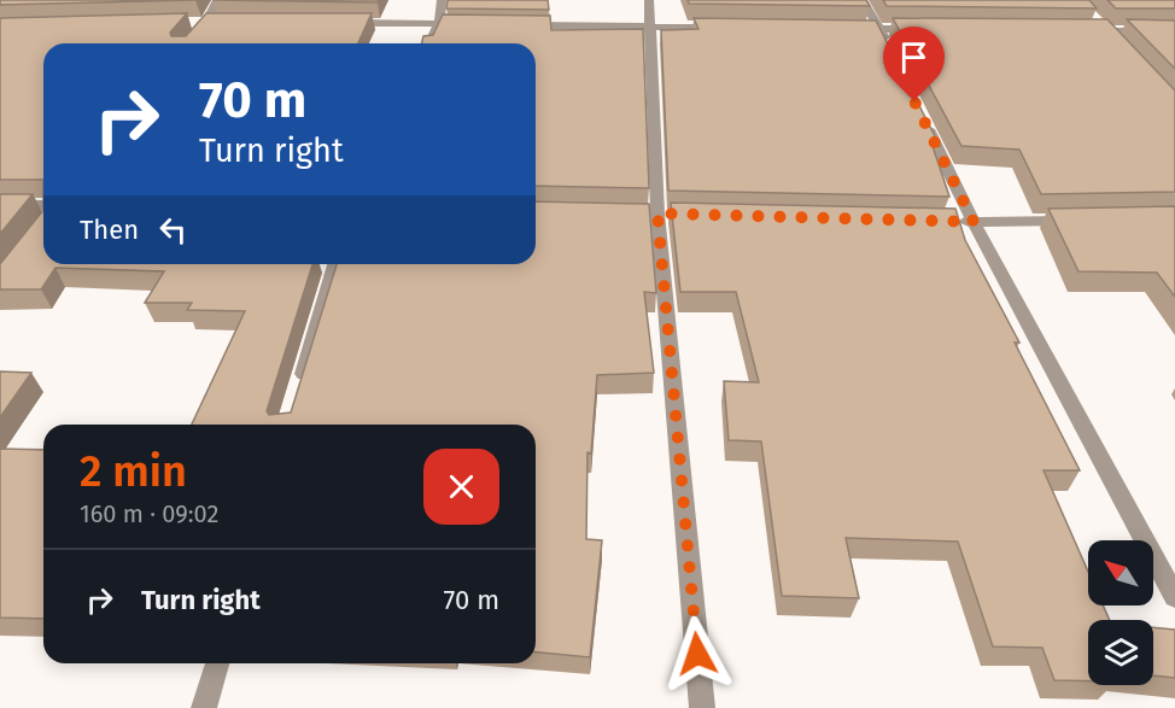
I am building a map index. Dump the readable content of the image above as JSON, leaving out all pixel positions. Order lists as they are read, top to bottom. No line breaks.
{"north":"top left","page":{"turn":["70 m","Turn right"],"then":"Then","heading":["2 min","160 m · 09:02"],"list":[{"name":"Turn right","value":"70 m"}]}}
